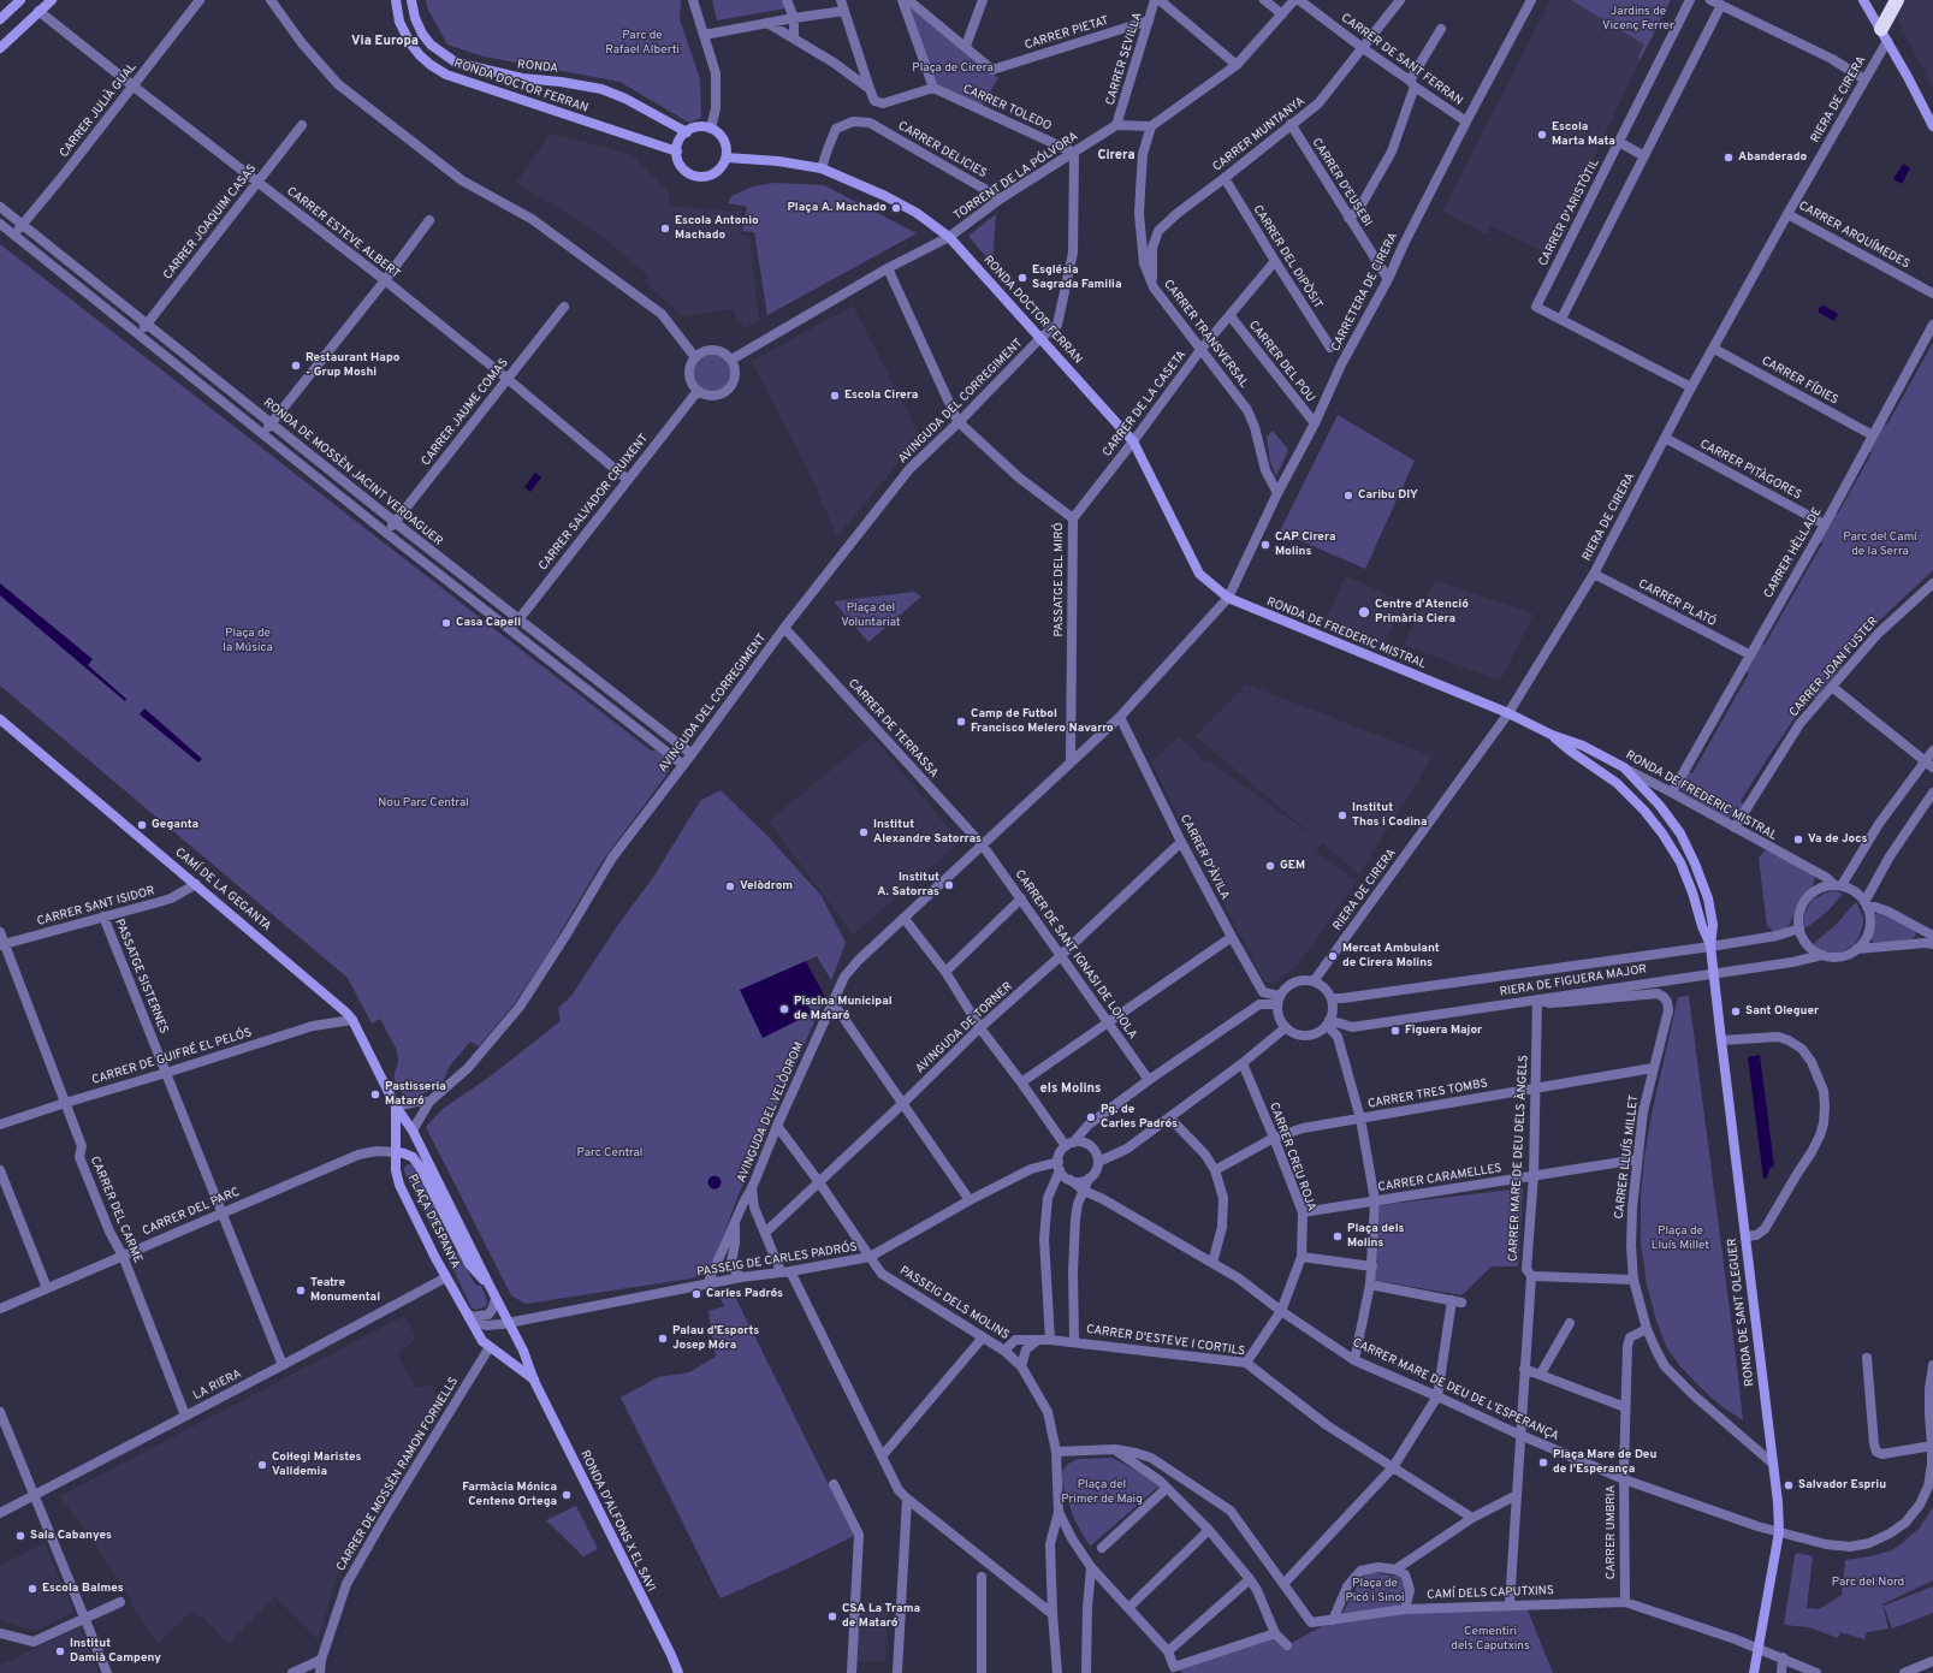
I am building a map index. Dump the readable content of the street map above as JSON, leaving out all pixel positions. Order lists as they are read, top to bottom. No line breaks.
{"streets":{"street":["CARRER PIETAT","CARRER SEVILLA","CARRER DE SANT FERRAN","RONDA","RONDA DOCTOR FERRAN","RIERA DE CIRERA","CARRER TOLEDO","CARRER JULIÀ GUAL","CARRER MUNTANYA","CARRER DELICIES","TORRENT DE LA PÓLVORA","CARRER D'EUSEBI","CARRER D'ARISTÒTIL","CARRER JOAQUIM CASAS","CARRER ESTEVE ALBERT","CARRER ARQUÍMEDES","CARRER DEL DIPÒSIT","CARRETERA DE CIRERA","CARRER TRANSVERSAL","CARRER DEL POU","CARRER FÍDIES","AVINGUDA DEL CORREGIMENT","CARRER DE LA CASETA","CARRER JAUME COMAS","CARRER PITÀGORES","RONDA DE MOSSÈN JACINT VERDAGUER","CARRER SALVADOR CRUIXENT","CARRER HÈL·LADE","PASSATGE DEL MIRÓ","CARRER PLATÓ","RONDA DE FREDERIC MISTRAL","CARRER JOAN FUSTER","CARRER DE TERRASSA","CARRER D'ÀVILA","CAMÍ DE LA GEGANTA","CARRER SANT ISIDOR","CARRER DE SANT IGNASI DE LOIOLA","PASSATGE SISTERNES","RIERA DE FIGUERA MAJOR","AVINGUDA DE TORNER","CARRER DE GUIFRÉ EL PELÓS","CARRER TRES TOMBS","AVINGUDA DEL VELÒDROM","CARRER CREU ROJA","CARRER LLUÍS MILLET","CARRER MARE DE DEU DELS ÀNGELS","CARRER CARAMELLES","CARRER DEL CARME","CARRER DEL PARC","PLAÇA D'ESPANYA","PASSEIG DE CARLES PADRÓS","PASSEIG DELS MOLINS","RONDA DE SANT OLEGUER","CARRER D'ESTEVE I CORTILS","LA RIERA","CARRER MARE DE DEU DE L'ESPERANÇA","CARRER DE MOSSÈN RAMON FORNELLS","RONDA D'ALFONS X EL SAVI","CARRER UMBRIA","CAMÍ DELS CAPUTXINS"]},"crossings":[["CARRER PIETAT","CARRER SEVILLA"],["CARRER SEVILLA","TORRENT DE LA PÓLVORA"],["CARRER DE SANT FERRAN","CARRER MUNTANYA"],["CARRER DE SANT FERRAN","CARRETERA DE CIRERA"],["RONDA","RONDA DOCTOR FERRAN"],["RONDA DOCTOR FERRAN","CARRER DELICIES"],["RONDA DOCTOR FERRAN","TORRENT DE LA PÓLVORA"],["RONDA DOCTOR FERRAN","CARRETERA DE CIRERA"],["RONDA DOCTOR FERRAN","AVINGUDA DEL CORREGIMENT"],["RONDA DOCTOR FERRAN","CARRER DE LA CASETA"],["RONDA DOCTOR FERRAN","RONDA DE FREDERIC MISTRAL"],["RONDA DOCTOR FERRAN","AVINGUDA DEL VELÒDROM"],["RIERA DE CIRERA","CARRER D'ARISTÒTIL"],["RIERA DE CIRERA","CARRER ARQUÍMEDES"],["RIERA DE CIRERA","CARRER FÍDIES"],["RIERA DE CIRERA","CARRER PITÀGORES"],["RIERA DE CIRERA","CARRER PLATÓ"],["RIERA DE CIRERA","RONDA DE FREDERIC MISTRAL"],["RIERA DE CIRERA","CARRER D'ÀVILA"],["RIERA DE CIRERA","RIERA DE FIGUERA MAJOR"],["CARRER TOLEDO","TORRENT DE LA PÓLVORA"],["CARRER TOLEDO","AVINGUDA DEL CORREGIMENT"],["CARRER JULIÀ GUAL","CARRER ESTEVE ALBERT"],["CARRER JULIÀ GUAL","RONDA DE MOSSÈN JACINT VERDAGUER"],["CARRER MUNTANYA","CARRER D'EUSEBI"],["CARRER MUNTANYA","CARRER DEL DIPÒSIT"],["CARRER MUNTANYA","CARRER TRANSVERSAL"],["CARRER DELICIES","TORRENT DE LA PÓLVORA"],["TORRENT DE LA PÓLVORA","AVINGUDA DEL CORREGIMENT"],["TORRENT DE LA PÓLVORA","CARRER SALVADOR CRUIXENT"],["CARRER D'EUSEBI","CARRETERA DE CIRERA"],["CARRER JOAQUIM CASAS","CARRER ESTEVE ALBERT"],["CARRER JOAQUIM CASAS","RONDA DE MOSSÈN JACINT VERDAGUER"],["CARRER ESTEVE ALBERT","CARRER JAUME COMAS"],["CARRER ESTEVE ALBERT","CARRER SALVADOR CRUIXENT"],["CARRER DEL DIPÒSIT","CARRER DE LA CASETA"],["CARRETERA DE CIRERA","CARRER TRANSVERSAL"],["CARRETERA DE CIRERA","CARRER DEL POU"],["CARRETERA DE CIRERA","RONDA DE FREDERIC MISTRAL"],["CARRETERA DE CIRERA","AVINGUDA DEL VELÒDROM"],["CARRER TRANSVERSAL","CARRER DE LA CASETA"],["CARRER DEL POU","CARRER DE LA CASETA"],["CARRER FÍDIES","CARRER HÈL·LADE"],["AVINGUDA DEL CORREGIMENT","RONDA DE MOSSÈN JACINT VERDAGUER"],["AVINGUDA DEL CORREGIMENT","PASSATGE DEL MIRÓ"],["AVINGUDA DEL CORREGIMENT","CARRER DE TERRASSA"],["AVINGUDA DEL CORREGIMENT","PLAÇA D'ESPANYA"],["CARRER DE LA CASETA","PASSATGE DEL MIRÓ"],["CARRER JAUME COMAS","RONDA DE MOSSÈN JACINT VERDAGUER"],["CARRER PITÀGORES","CARRER HÈL·LADE"],["RONDA DE MOSSÈN JACINT VERDAGUER","CARRER SALVADOR CRUIXENT"],["CARRER HÈL·LADE","CARRER PLATÓ"],["CARRER HÈL·LADE","RONDA DE FREDERIC MISTRAL"],["PASSATGE DEL MIRÓ","AVINGUDA DEL VELÒDROM"],["RONDA DE FREDERIC MISTRAL","CARRER JOAN FUSTER"],["RONDA DE FREDERIC MISTRAL","RIERA DE FIGUERA MAJOR"],["RONDA DE FREDERIC MISTRAL","AVINGUDA DEL VELÒDROM"],["RONDA DE FREDERIC MISTRAL","RONDA DE SANT OLEGUER"],["CARRER DE TERRASSA","CARRER DE SANT IGNASI DE LOIOLA"],["CARRER DE TERRASSA","AVINGUDA DEL VELÒDROM"],["CARRER D'ÀVILA","RIERA DE FIGUERA MAJOR"],["CARRER D'ÀVILA","AVINGUDA DE TORNER"],["CARRER D'ÀVILA","AVINGUDA DEL VELÒDROM"],["CAMÍ DE LA GEGANTA","CARRER SANT ISIDOR"],["CAMÍ DE LA GEGANTA","CARRER DE GUIFRÉ EL PELÓS"],["CAMÍ DE LA GEGANTA","PLAÇA D'ESPANYA"],["CARRER SANT ISIDOR","PASSATGE SISTERNES"],["CARRER SANT ISIDOR","CARRER DEL CARME"],["CARRER DE SANT IGNASI DE LOIOLA","AVINGUDA DE TORNER"],["CARRER DE SANT IGNASI DE LOIOLA","AVINGUDA DEL VELÒDROM"],["PASSATGE SISTERNES","CARRER DE GUIFRÉ EL PELÓS"],["PASSATGE SISTERNES","CARRER DEL PARC"],["PASSATGE SISTERNES","LA RIERA"],["RIERA DE FIGUERA MAJOR","CARRER LLUÍS MILLET"],["RIERA DE FIGUERA MAJOR","CARRER MARE DE DEU DELS ÀNGELS"],["RIERA DE FIGUERA MAJOR","RONDA DE SANT OLEGUER"],["AVINGUDA DE TORNER","PASSEIG DELS MOLINS"],["CARRER DE GUIFRÉ EL PELÓS","CARRER DEL CARME"],["CARRER TRES TOMBS","CARRER CREU ROJA"],["CARRER TRES TOMBS","CARRER LLUÍS MILLET"],["CARRER TRES TOMBS","CARRER MARE DE DEU DELS ÀNGELS"],["AVINGUDA DEL VELÒDROM","PASSEIG DE CARLES PADRÓS"],["AVINGUDA DEL VELÒDROM","PASSEIG DELS MOLINS"],["CARRER CREU ROJA","CARRER CARAMELLES"],["CARRER CREU ROJA","CARRER D'ESTEVE I CORTILS"],["CARRER CREU ROJA","CARRER MARE DE DEU DE L'ESPERANÇA"],["CARRER LLUÍS MILLET","CARRER MARE DE DEU DELS ÀNGELS"],["CARRER LLUÍS MILLET","CARRER CARAMELLES"],["CARRER LLUÍS MILLET","RONDA DE SANT OLEGUER"],["CARRER LLUÍS MILLET","CARRER UMBRIA"],["CARRER MARE DE DEU DELS ÀNGELS","CARRER CARAMELLES"],["CARRER MARE DE DEU DELS ÀNGELS","CARRER MARE DE DEU DE L'ESPERANÇA"],["CARRER MARE DE DEU DELS ÀNGELS","CAMÍ DELS CAPUTXINS"],["CARRER DEL CARME","CARRER DEL PARC"],["CARRER DEL CARME","LA RIERA"],["CARRER DEL PARC","PLAÇA D'ESPANYA"],["PLAÇA D'ESPANYA","PASSEIG DE CARLES PADRÓS"],["PLAÇA D'ESPANYA","LA RIERA"],["PLAÇA D'ESPANYA","CARRER DE MOSSÈN RAMON FORNELLS"],["PLAÇA D'ESPANYA","RONDA D'ALFONS X EL SAVI"],["PASSEIG DE CARLES PADRÓS","PASSEIG DELS MOLINS"],["PASSEIG DE CARLES PADRÓS","CARRER MARE DE DEU DE L'ESPERANÇA"],["PASSEIG DELS MOLINS","CARRER D'ESTEVE I CORTILS"],["PASSEIG DELS MOLINS","CAMÍ DELS CAPUTXINS"],["RONDA DE SANT OLEGUER","CARRER MARE DE DEU DE L'ESPERANÇA"],["RONDA DE SANT OLEGUER","CAMÍ DELS CAPUTXINS"],["CARRER MARE DE DEU DE L'ESPERANÇA","CARRER UMBRIA"],["CARRER UMBRIA","CAMÍ DELS CAPUTXINS"]],"districts":["Via Europa","Cirera","els Molins"],"parks":["Jardins de Vicenç Ferrer","Parc de Rafael Alberti","Plaça de Cirera","Parc del Camí de la Serra","Plaça del Voluntariat","Plaça de la Música","Nou Parc Central","Parc Central","Plaça de Lluís Millet","Plaça del Primer de Maig","Parc del Nord","Plaça de Picó i Sinoi","Cementiri dels Caputxins"],"places":["Escola Marta Mata","Abanderado","Plaça A. Machado","Escola Antonio Machado","Església Sagrada Familia","Restaurant Hapo - Grup Moshi","Escola Cirera","Caribu DIY","CAP Cirera Molins","Centre d'Atenció Primària Ciera","Casa Capell","Camp de Futbol Francisco Melero Navarro","Institut Thos i Codina","Geganta","Institut Alexandre Satorras","Va de Jocs","GEM","Institut A. Satorras","Velòdrom","Mercat Ambulant de Cirera Molins","Piscina Municipal de Mataró","Sant Oleguer","Figuera Major","Pastisseria Mataró","Pg. de Carles Padrós","Plaça dels Molins","Teatre Monumental","Carles Padrós","Palau d'Esports Josep Móra","Plaça Mare de Deu de l'Esperança","Col·legi Maristes Valldemia","Salvador Espriu","Farmàcia Mónica Centeno Ortega","Sala Cabanyes","Escola Balmes","CSA La Trama de Mataró","Institut Damià Campeny"]}
